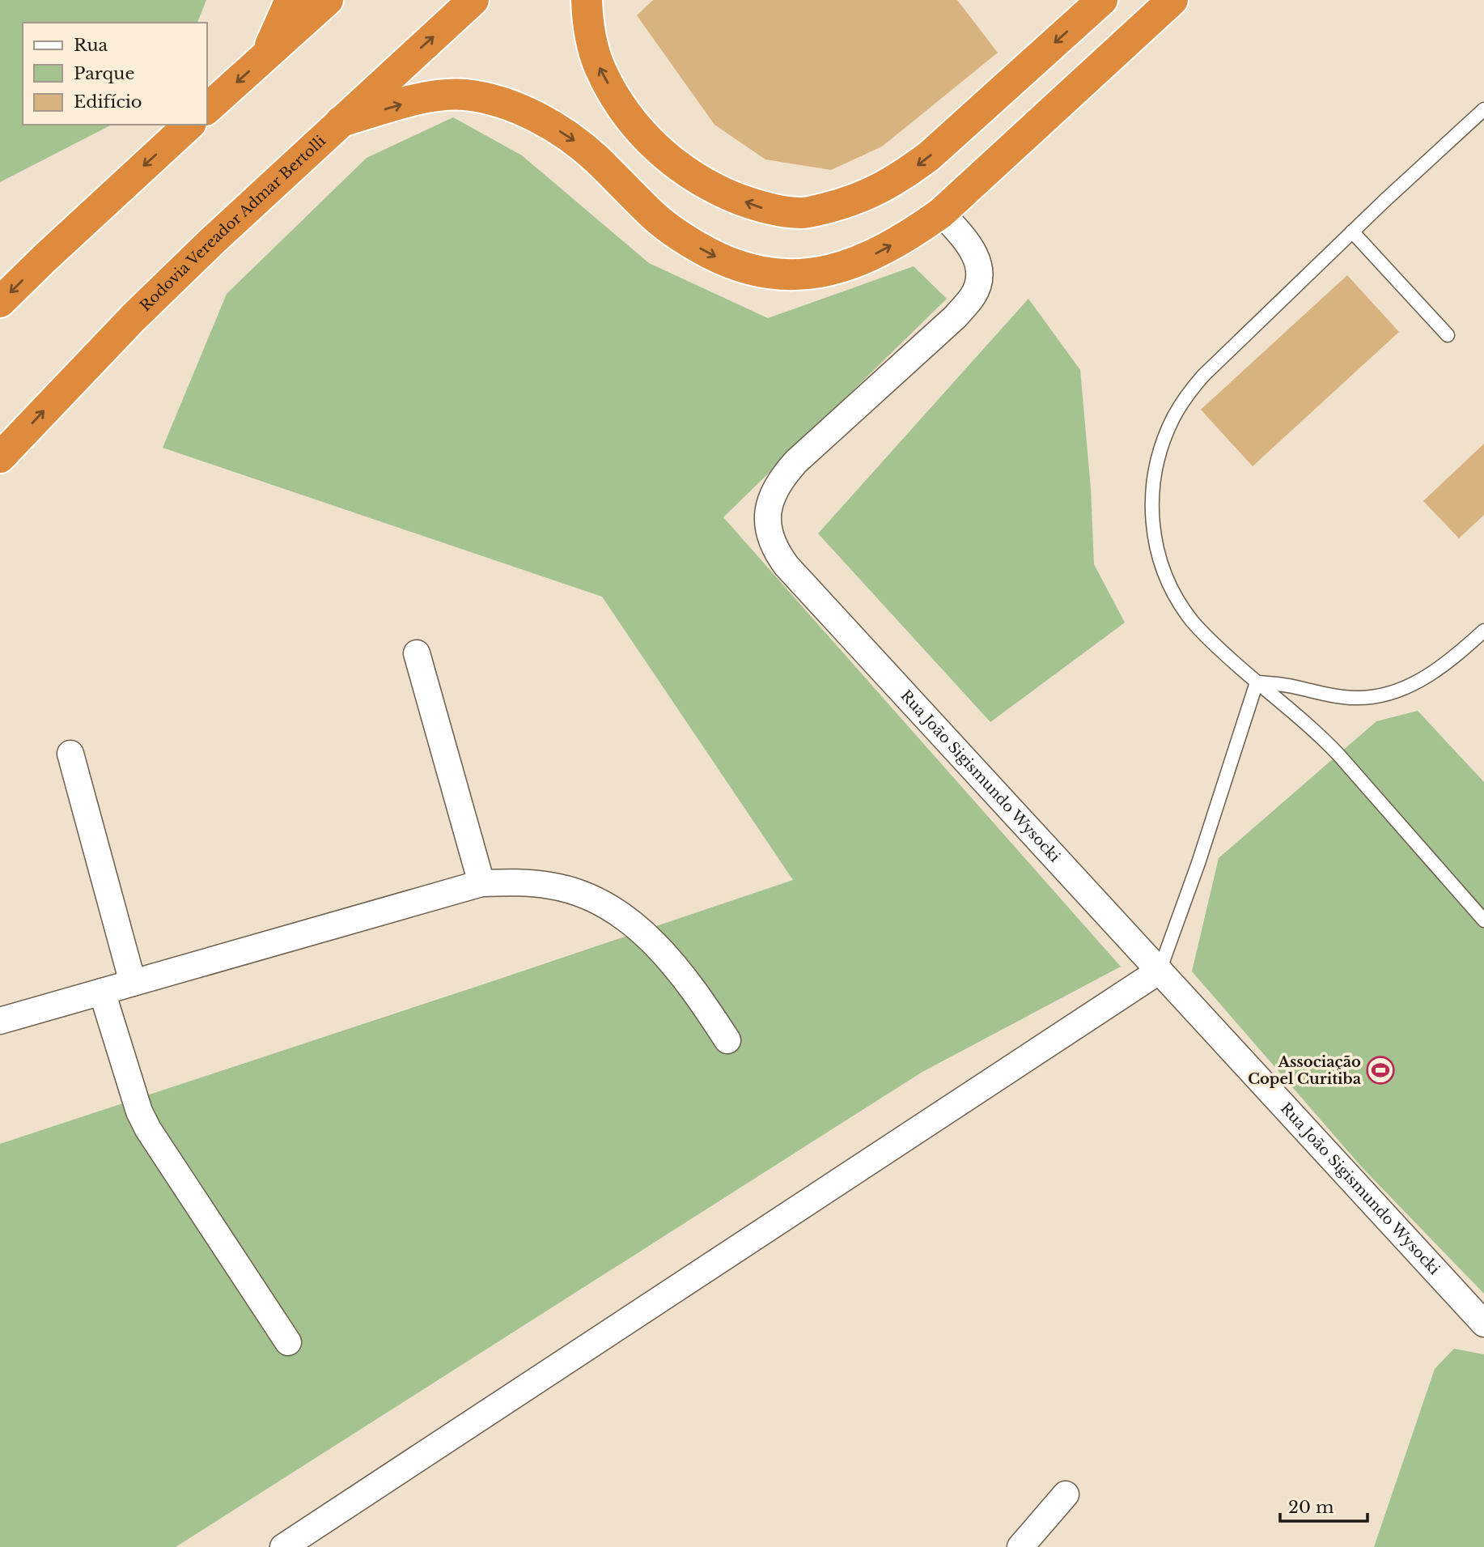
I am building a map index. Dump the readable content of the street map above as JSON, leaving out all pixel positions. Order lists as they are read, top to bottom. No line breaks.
{"streets":{"highway":["Rodovia Vereador Admar Bertolli"],"street":["Rua João Sigismundo Wysocki"]},"places":{"sports":["Associação Copel Curitiba"]},"legend":["Rua","Parque","Edifício"],"scale_bar":"20 m"}
